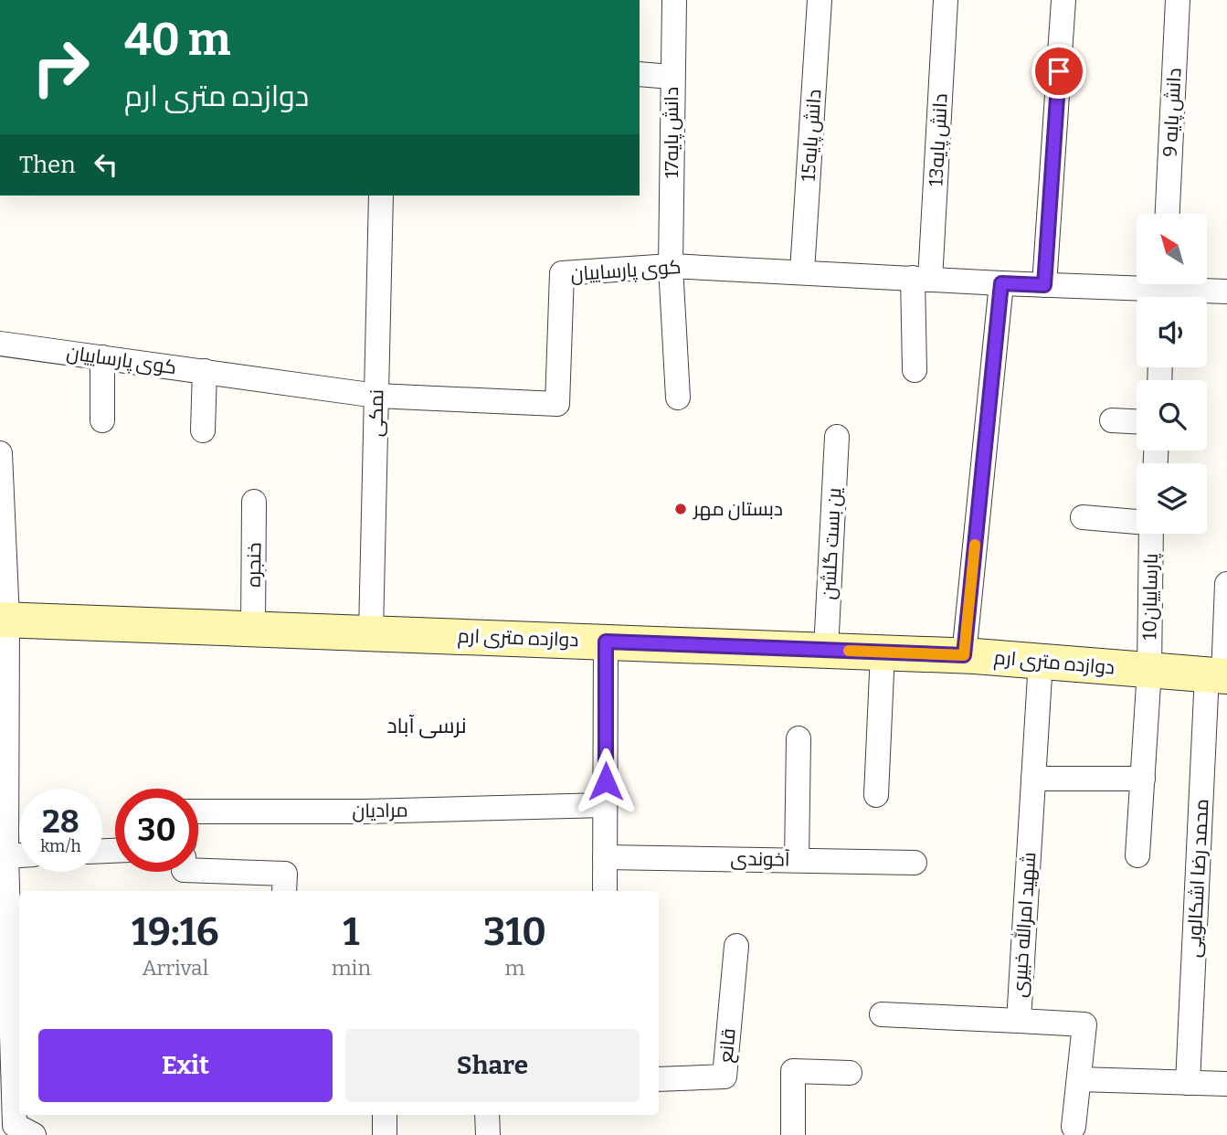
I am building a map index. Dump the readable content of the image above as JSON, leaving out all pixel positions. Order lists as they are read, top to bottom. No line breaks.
{"streets":{"street":["دانش پایه 9","دانش پایه17","دانش پایه15","دانش پایه13","کوی پارساییان","نمکی","ین بست گلشن","خنجره","پارساییان10","دوازده متری ارم","مرادیان","آخوندی","محمد رضا اشکالویی","شهید امرالله خبیری","قانع"]},"crossings":[["دانش پایه17","کوی پارساییان"],["دانش پایه15","کوی پارساییان"],["دانش پایه13","کوی پارساییان"],["کوی پارساییان","نمکی"],["نمکی","دوازده متری ارم"],["ین بست گلشن","دوازده متری ارم"],["خنجره","دوازده متری ارم"],["پارساییان10","دوازده متری ارم"],["دوازده متری ارم","محمد رضا اشکالویی"],["دوازده متری ارم","شهید امرالله خبیری"]],"districts":["نرسی آباد"],"places":["دبستان مهر"],"north":"top left","page":{"turn":["40 m","دوازده متری ارم"],"then":"Then","speed":"28 km/h","limit":"30","eta":["19:16","Arrival","1","min","310","m"],"buttons":["Exit","Share"]}}
